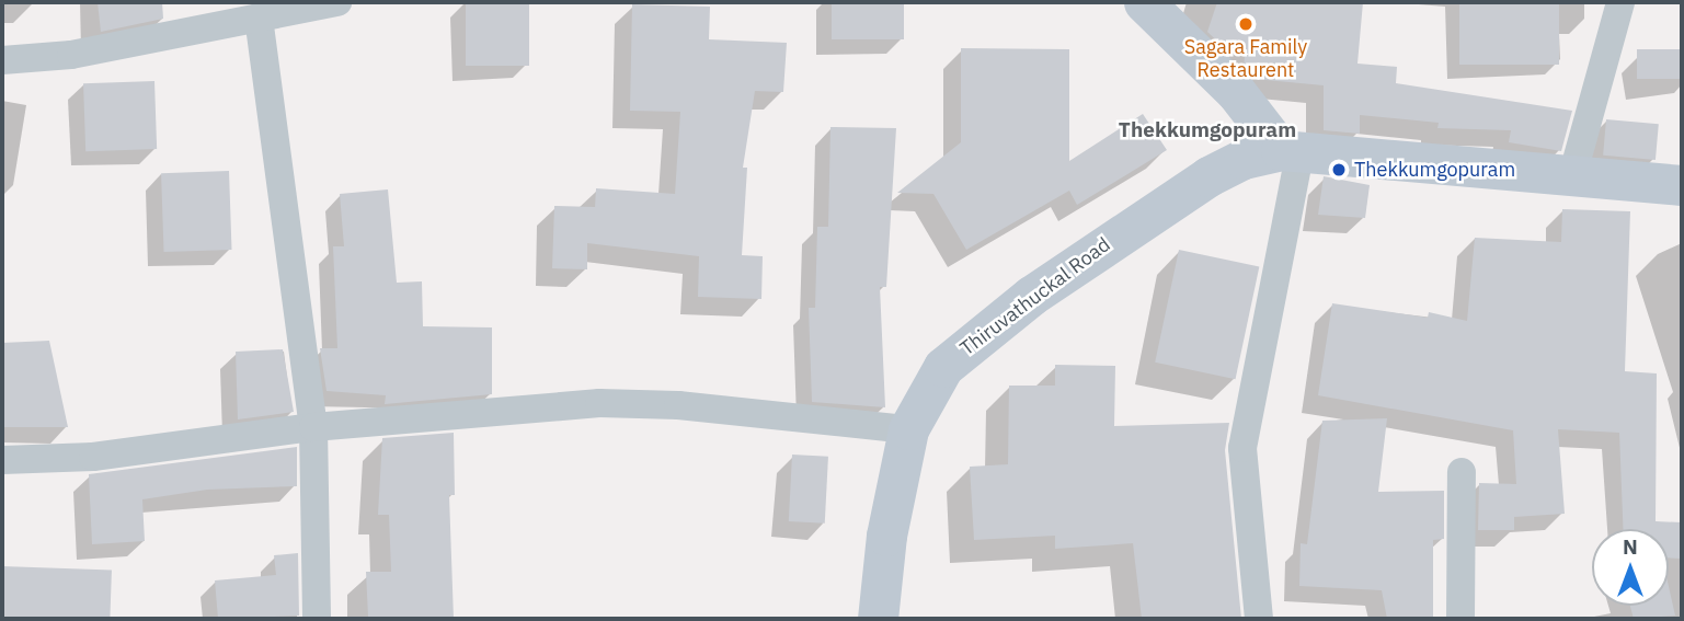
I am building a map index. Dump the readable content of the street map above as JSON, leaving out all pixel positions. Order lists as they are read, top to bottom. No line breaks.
{"streets":{"main road":["Thiruvathuckal Road"]},"districts":["Thekkumgopuram"],"places":["Sagara Family Restaurent","Thekkumgopuram"],"north":"top"}
